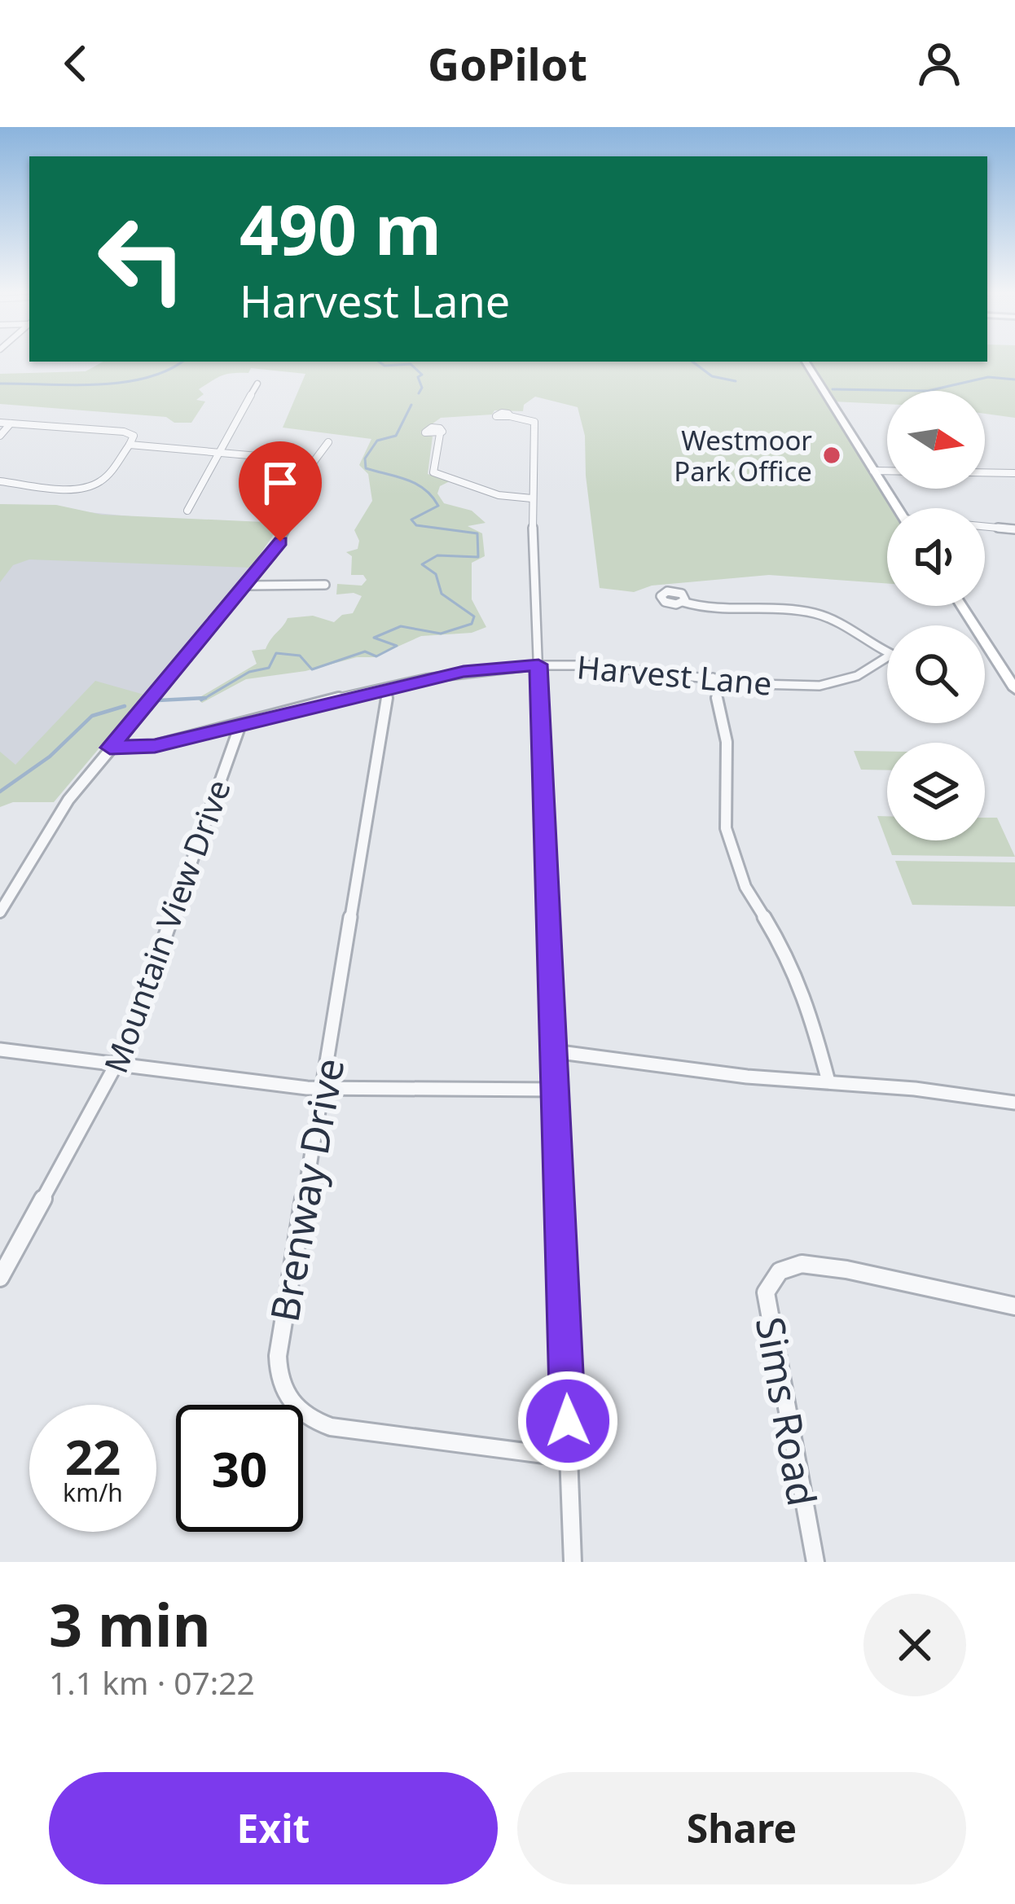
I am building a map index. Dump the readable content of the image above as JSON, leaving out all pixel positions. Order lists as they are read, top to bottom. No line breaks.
{"streets":{"street":["Harvest Lane","Mountain View Drive","Brenway Drive","Sims Road"]},"crossings":[["Harvest Lane","Mountain View Drive"],["Harvest Lane","Brenway Drive"]],"places":["Westmoor Park Office"],"north":"right","page":{"header":"GoPilot","turn":["490 m","Harvest Lane"],"speed":"22 km/h","limit":"30","heading":["3 min","1.1 km · 07:22"],"buttons":["Exit","Share"]}}
